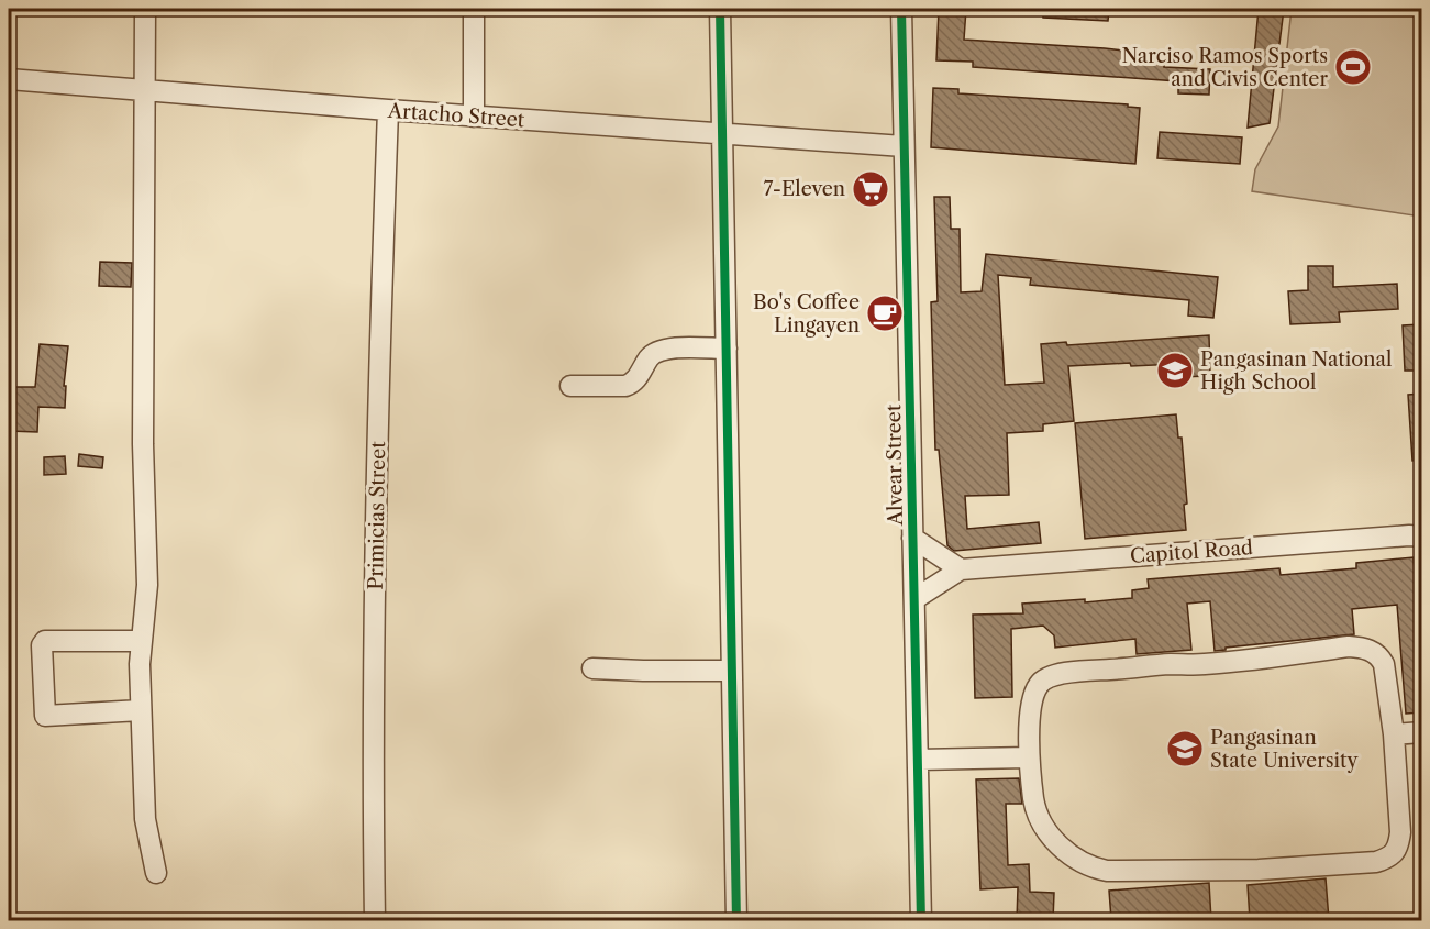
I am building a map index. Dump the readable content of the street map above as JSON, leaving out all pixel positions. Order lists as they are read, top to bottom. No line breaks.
{"streets":{"street":["Artacho Street","Alvear Street","Primicias Street","Capitol Road"]},"crossings":[["Artacho Street","Alvear Street"],["Artacho Street","Primicias Street"],["Alvear Street","Capitol Road"]],"places":{"sports":["Narciso Ramos Sports and Civis Center"],"supermarket":["7-Eleven"],"cafe":["Bo's Coffee Lingayen"],"school or university":["Pangasinan National High School","Pangasinan State University"]}}
